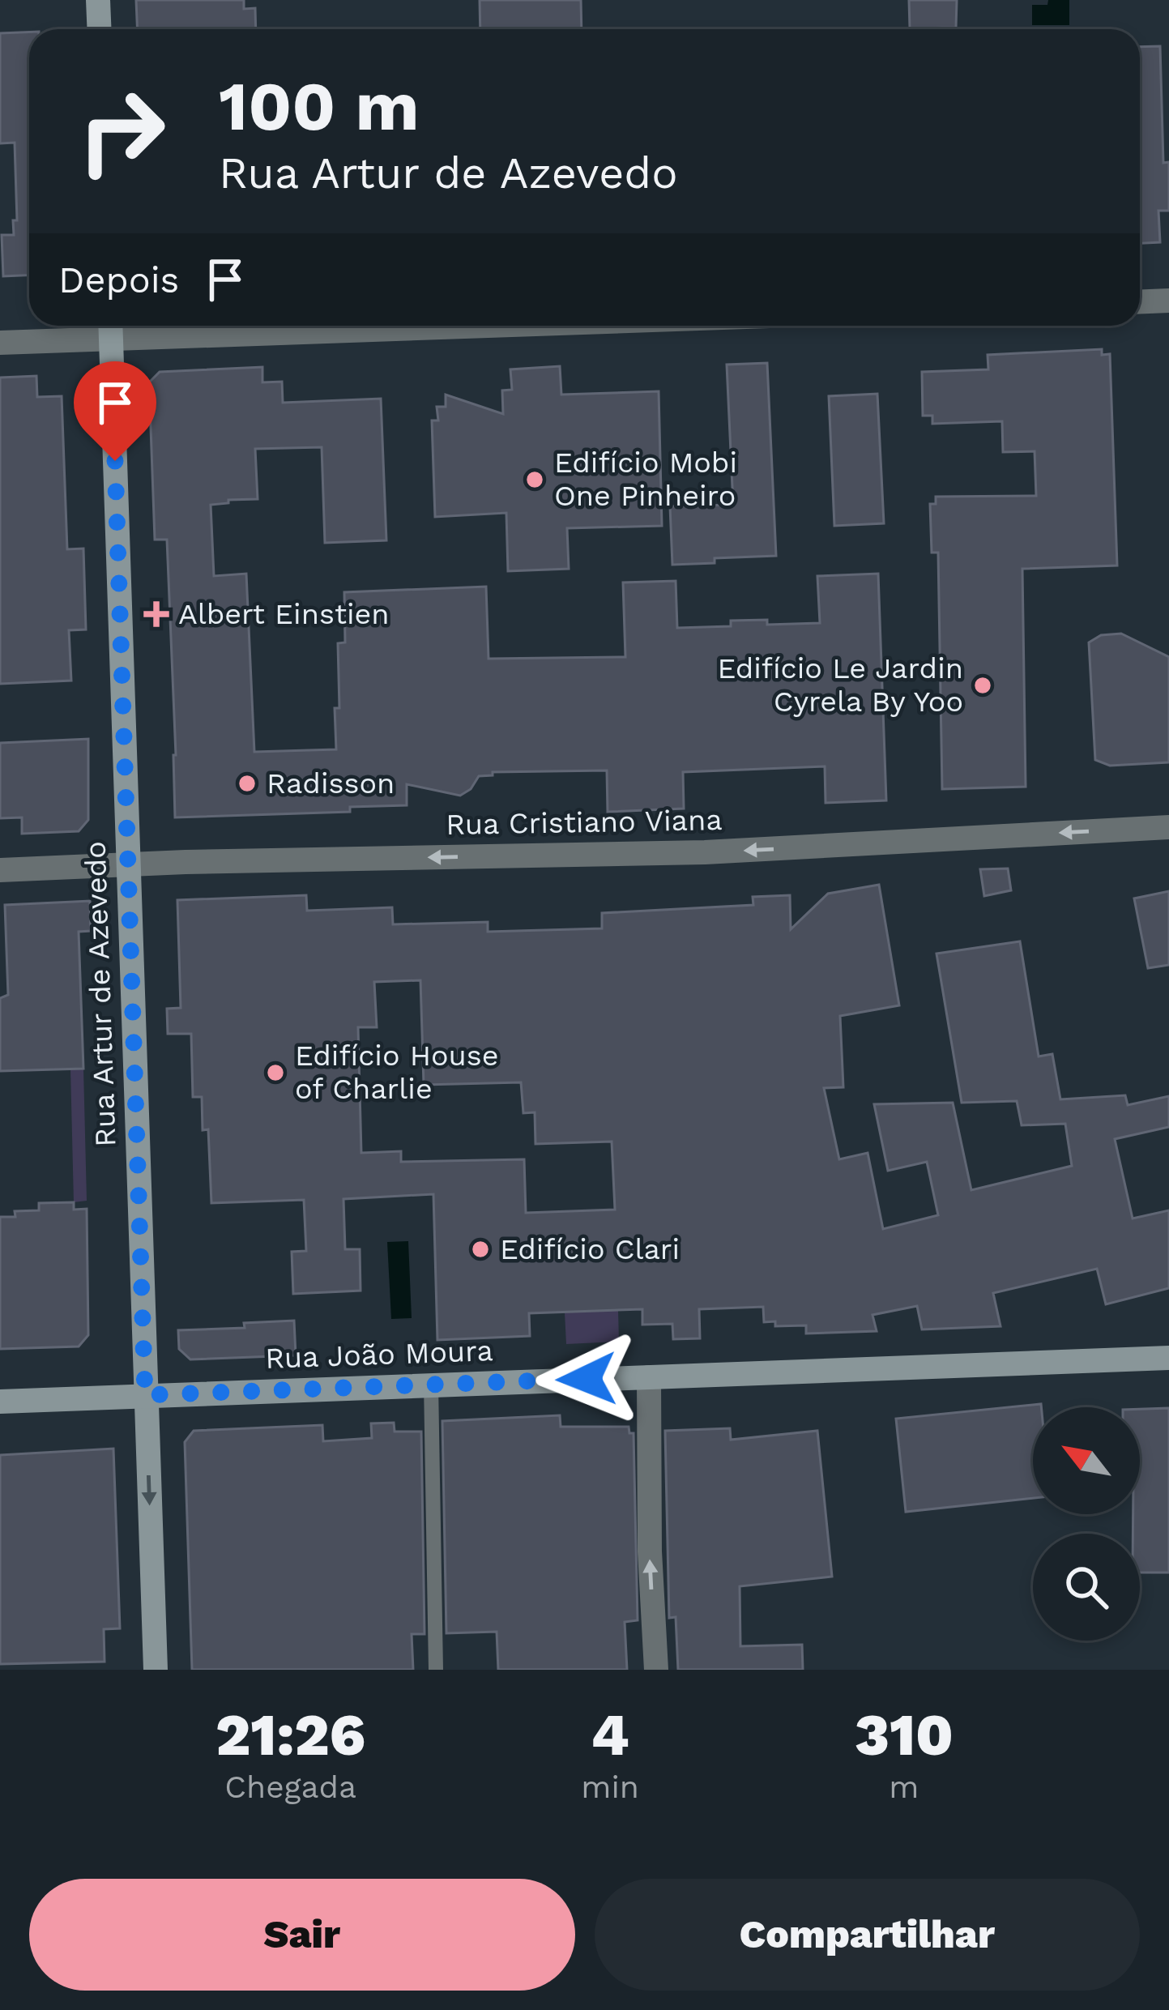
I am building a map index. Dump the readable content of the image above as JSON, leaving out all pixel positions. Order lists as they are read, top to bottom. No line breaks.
{"streets":{"street":["Rua Cristiano Viana","Rua Artur de Azevedo","Rua João Moura"]},"crossings":[["Rua Cristiano Viana","Rua Artur de Azevedo"],["Rua Artur de Azevedo","Rua João Moura"]],"one_way":["Rua Cristiano Viana"],"places":{"other":["Edifício Mobi One Pinheiro","Edifício Le Jardin Cyrela By Yoo","Radisson","Edifício House of Charlie","Edifício Clari"],"health":["Albert Einstien"]},"north":"top left","page":{"turn":["100 m","Rua Artur de Azevedo"],"then":"Depois","eta":["21:26","Chegada","4","min","310","m"],"buttons":["Sair","Compartilhar"]}}
